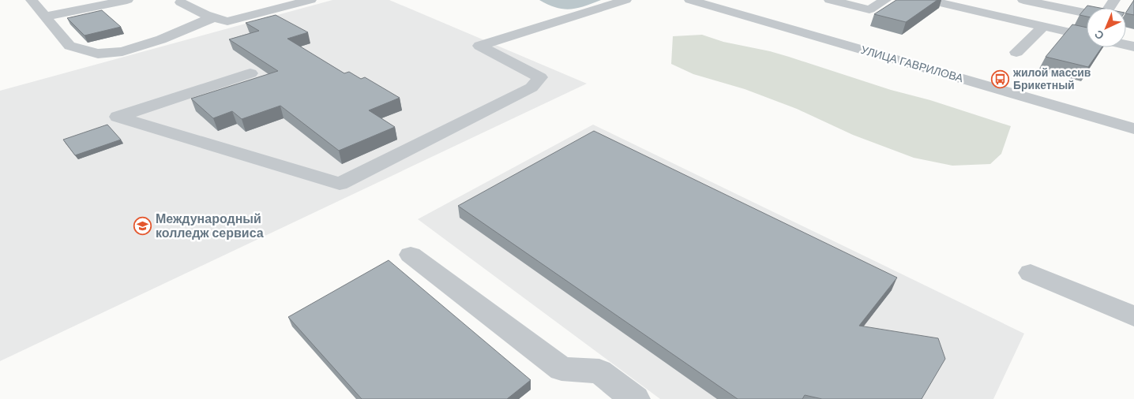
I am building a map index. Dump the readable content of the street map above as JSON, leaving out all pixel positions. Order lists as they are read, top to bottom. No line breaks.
{"streets":{"street":["УЛИЦА ГАВРИЛОВА"]},"places":{"bus stop":["жилой массив Брикетный"],"school or university":["Международный колледж сервиса"]},"north":"bottom left"}
